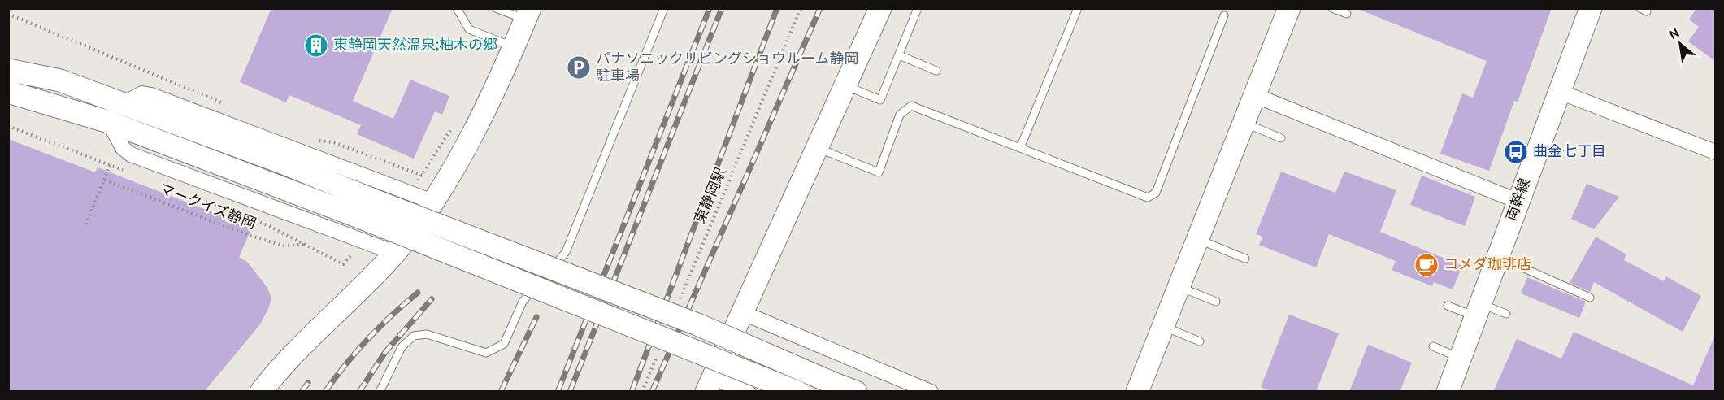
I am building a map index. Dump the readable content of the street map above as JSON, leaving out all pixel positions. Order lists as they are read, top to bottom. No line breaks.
{"streets":{"street":["南幹線"],"path":["東静岡駅","マークイズ静岡"]},"places":{"building":["東静岡天然温泉;柚木の郷"],"parking":["パナソニックリビングショウルーム静岡 駐車場"],"bus stop":["曲金七丁目"],"cafe":["コメダ珈琲店"]},"north":"top left"}
